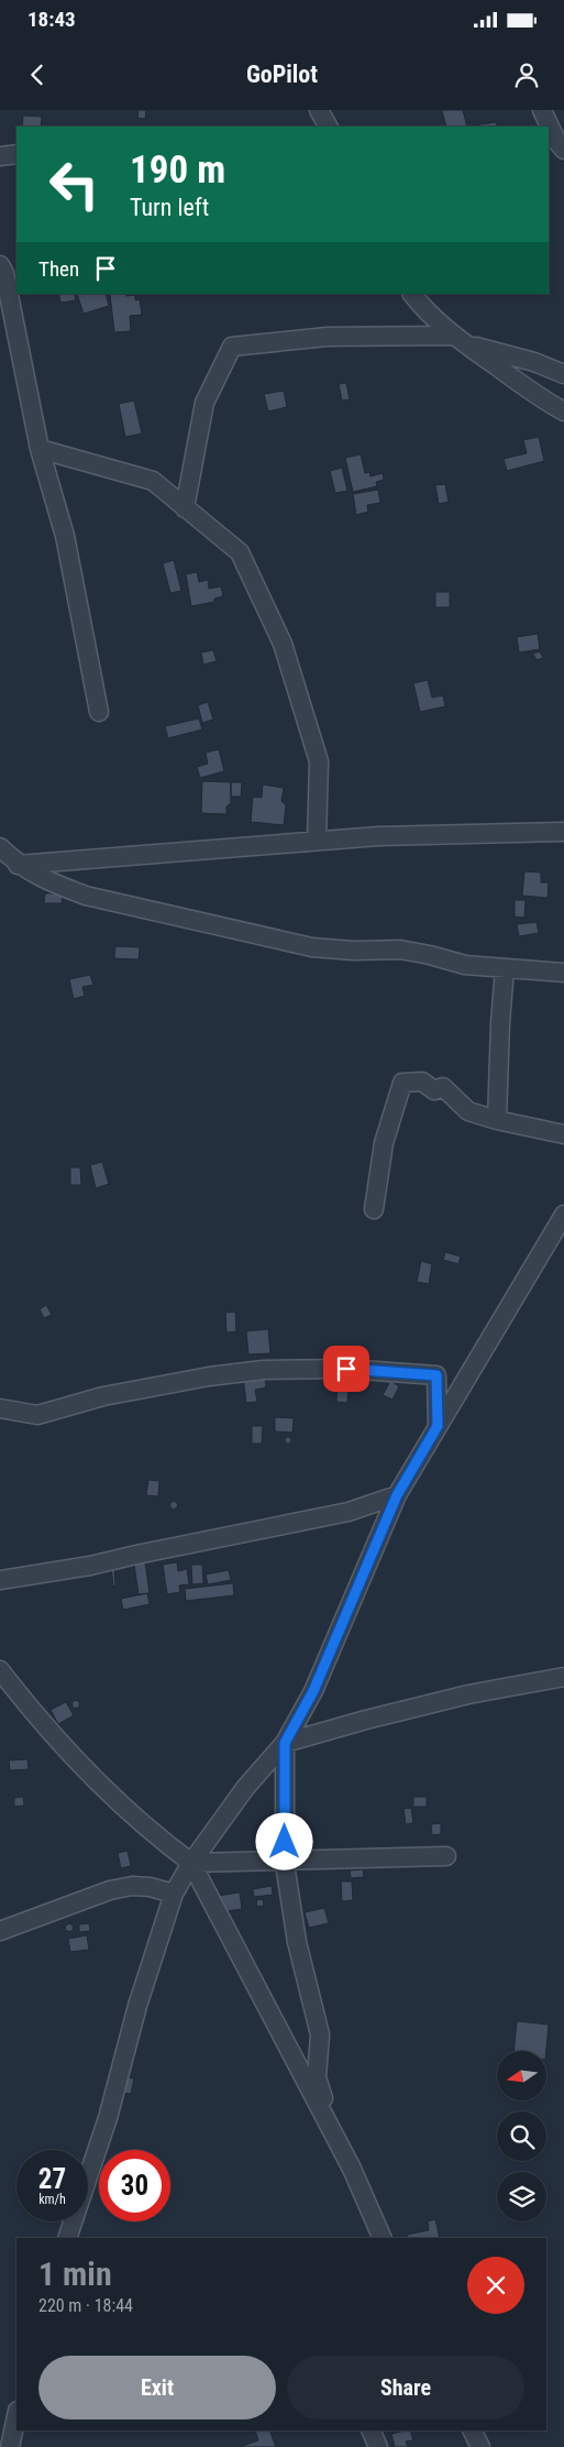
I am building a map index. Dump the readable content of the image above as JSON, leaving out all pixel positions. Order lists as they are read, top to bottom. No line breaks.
{"north":"left","page":{"status":"18:43","header":"GoPilot","turn":["190 m","Turn left"],"then":"Then","speed":"27 km/h","limit":"30","heading":["1 min","220 m · 18:44"],"buttons":["Exit","Share"]}}
